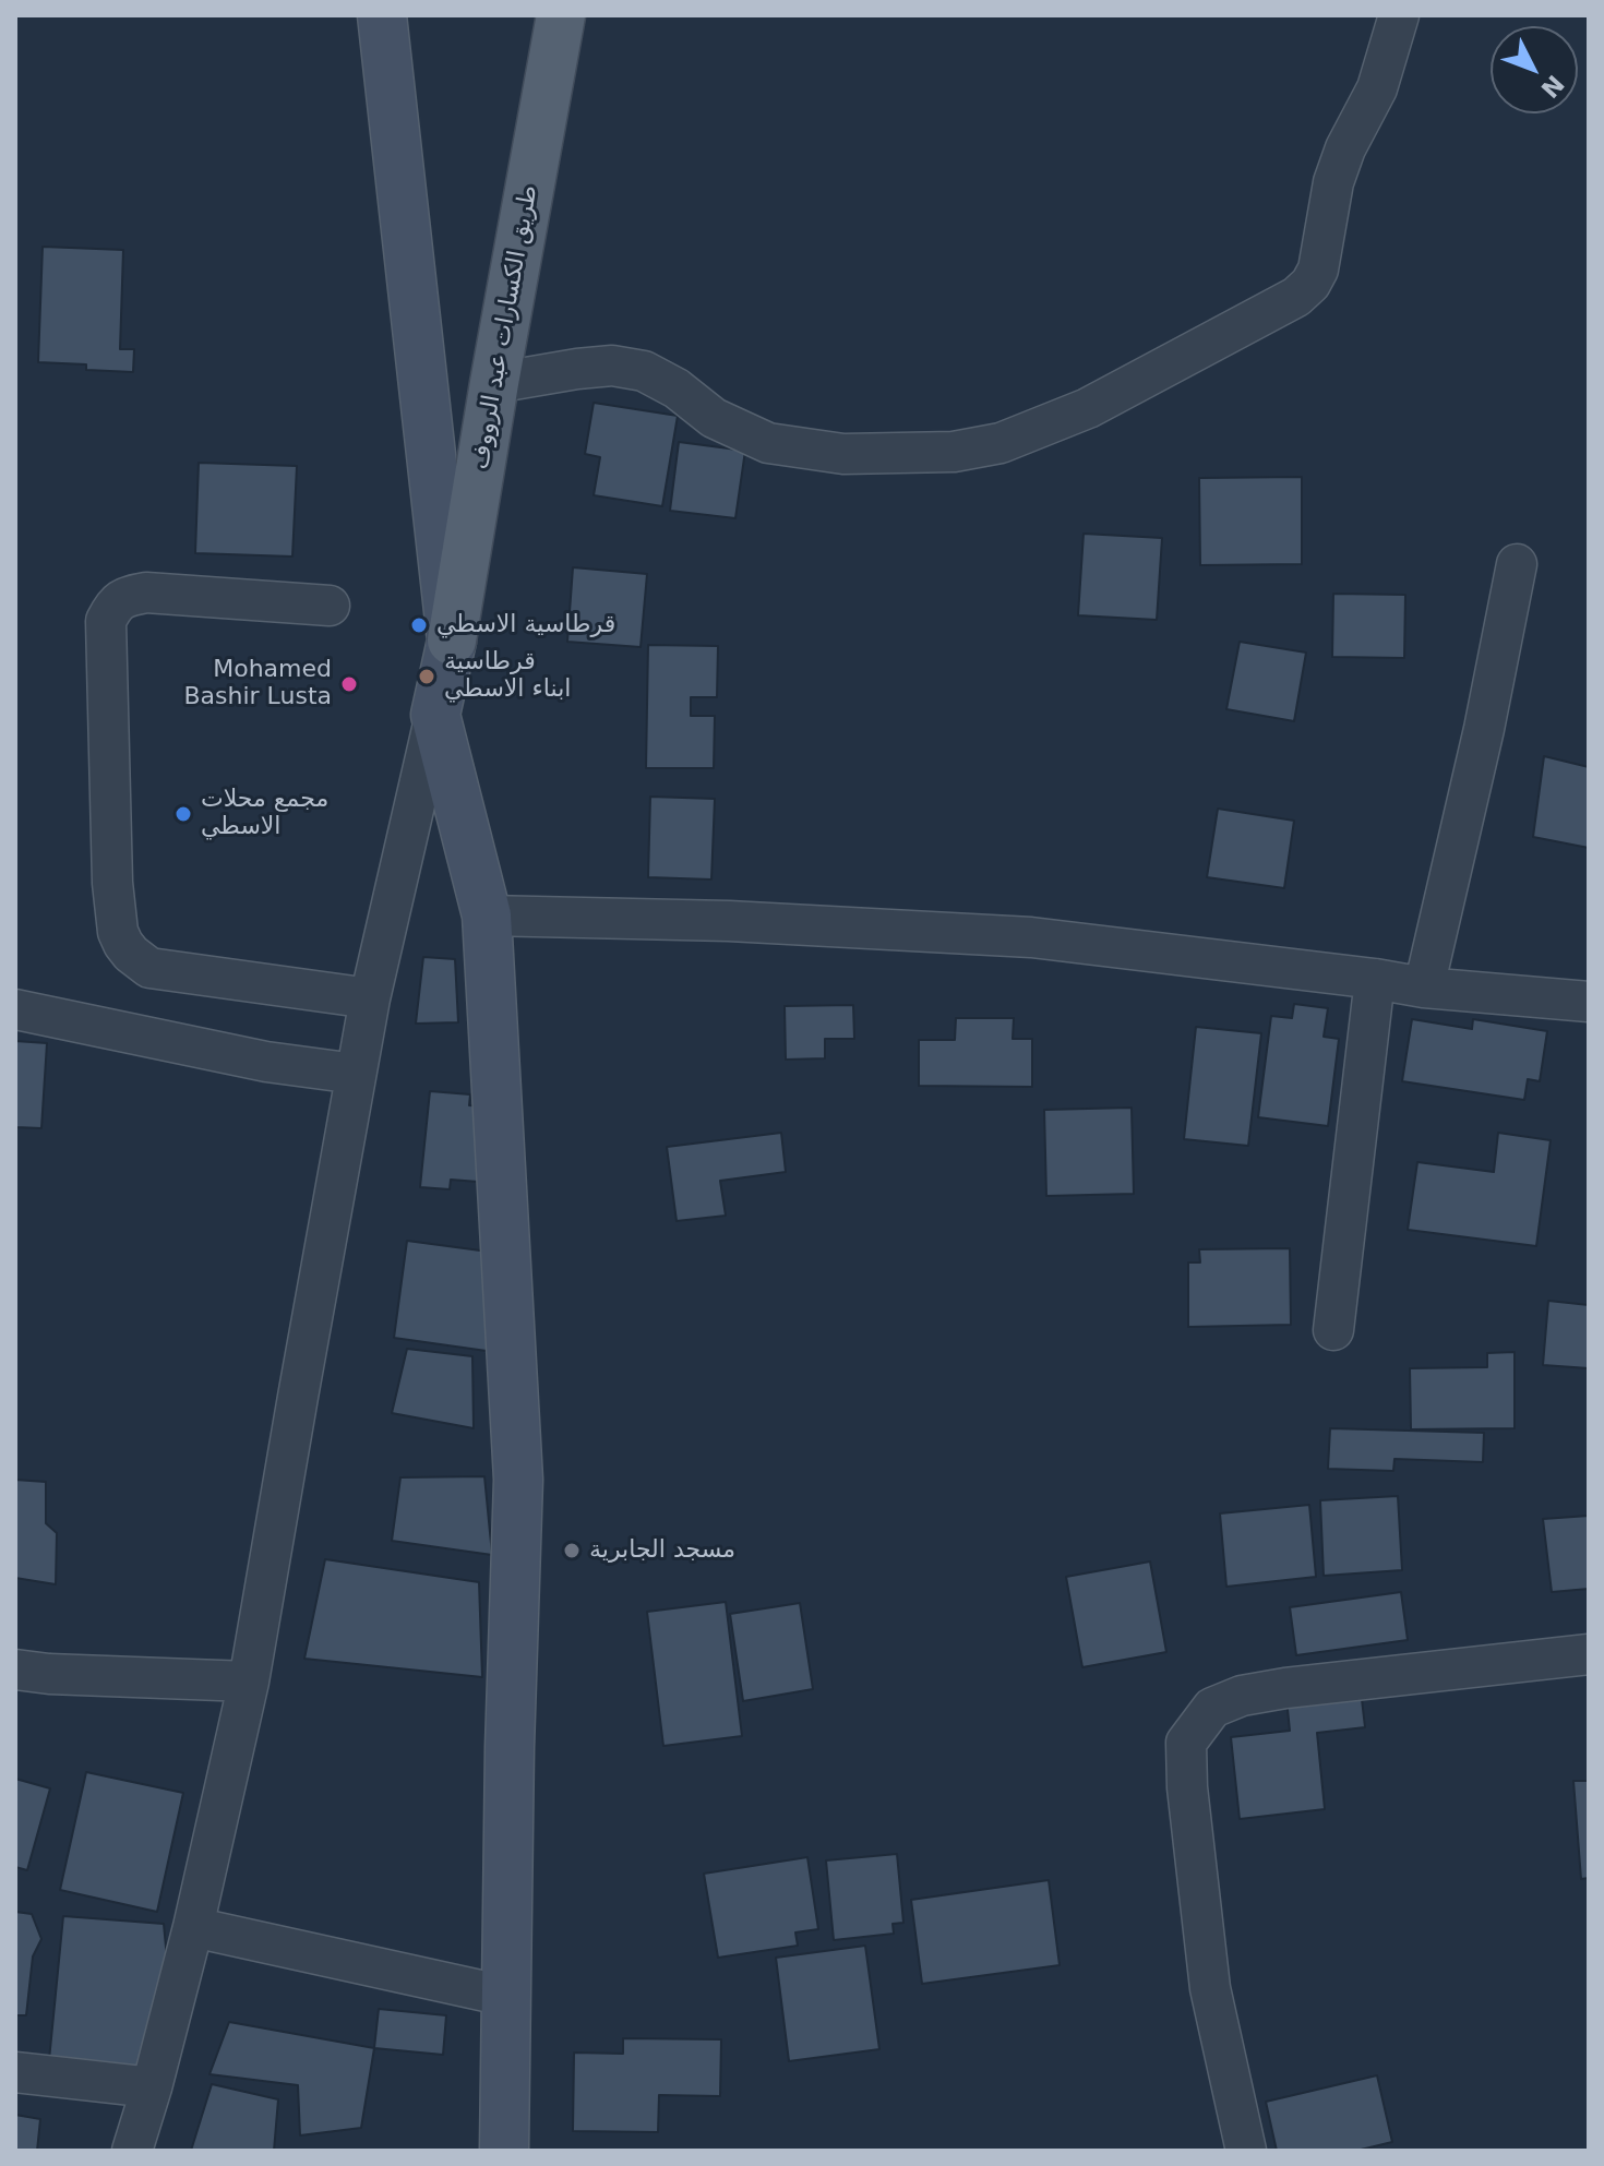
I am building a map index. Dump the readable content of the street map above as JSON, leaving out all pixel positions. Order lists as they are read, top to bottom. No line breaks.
{"streets":{"main road":["طريق الكسارات عبد الرووف"]},"places":["قرطاسية الاسطي","قرطاسية ابناء الاسطي","Mohamed Bashir Lusta","مجمع محلات الاسطي","مسجد الجابرية"],"north":"bottom right"}
